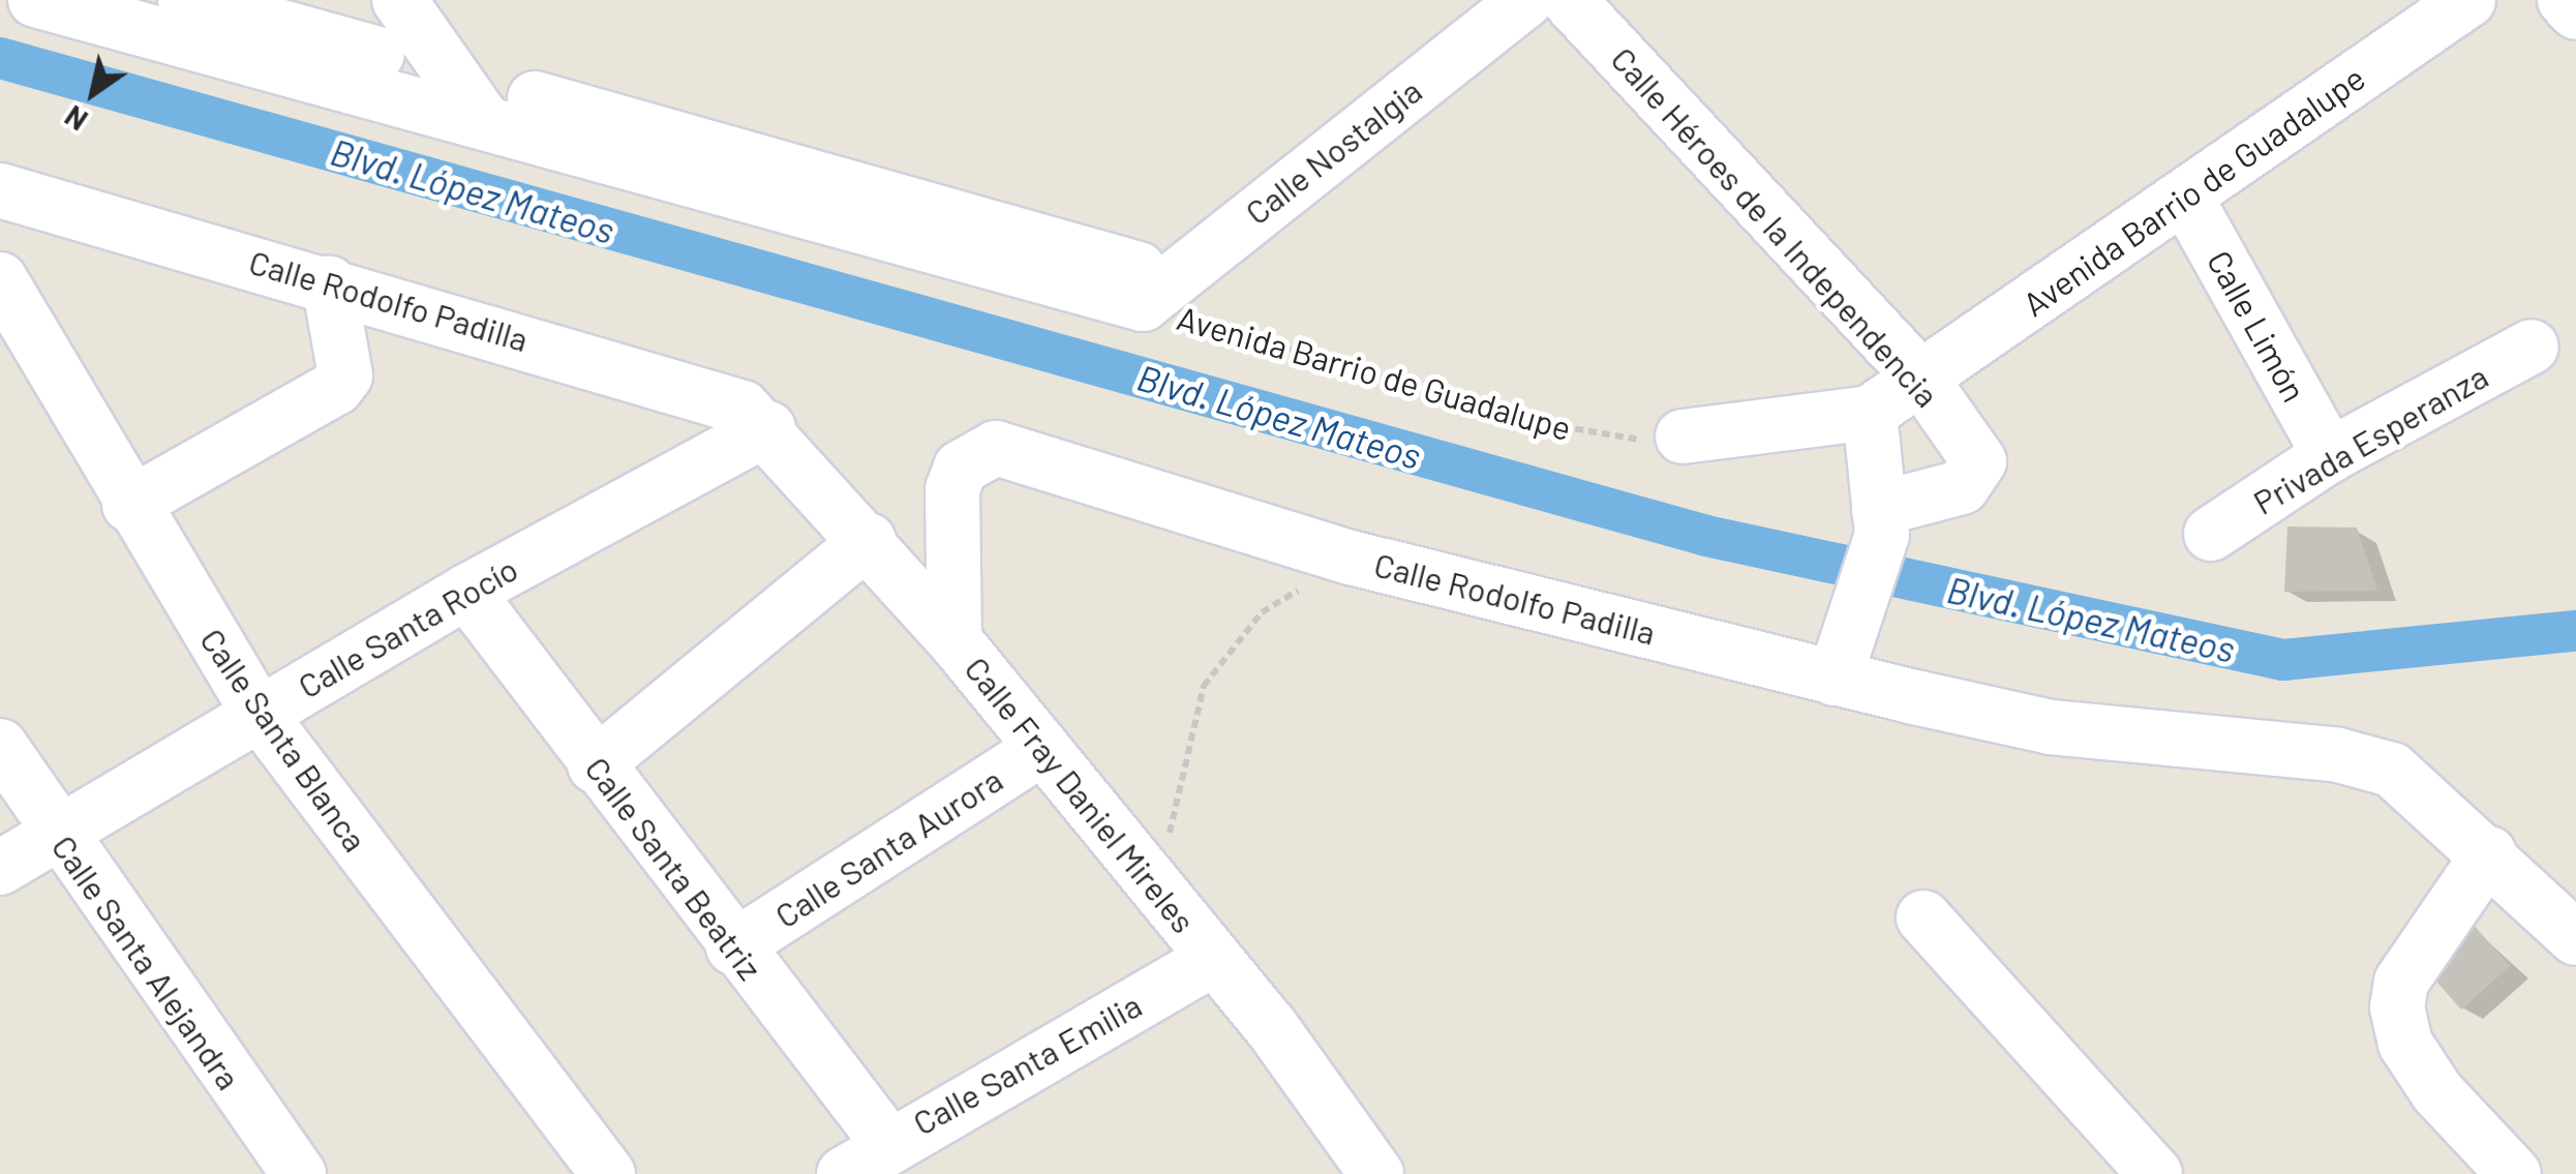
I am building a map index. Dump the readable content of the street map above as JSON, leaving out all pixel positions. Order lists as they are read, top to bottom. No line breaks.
{"streets":{"street":["Calle Nostalgia","Avenida Barrio de Guadalupe","Calle Héroes de la Independencia","Calle Rodolfo Padilla","Calle Limón","Privada Esperanza","Calle Santa Rocío","Calle Santa Blanca","Calle Fray Daniel Mireles","Calle Santa Aurora","Calle Santa Beatriz","Calle Santa Alejandra","Calle Santa Emilia"]},"crossings":[["Calle Nostalgia","Avenida Barrio de Guadalupe"],["Avenida Barrio de Guadalupe","Calle Héroes de la Independencia"],["Avenida Barrio de Guadalupe","Calle Limón"],["Calle Rodolfo Padilla","Calle Santa Rocío"],["Calle Rodolfo Padilla","Calle Fray Daniel Mireles"],["Calle Limón","Privada Esperanza"],["Calle Santa Rocío","Calle Santa Blanca"],["Calle Santa Rocío","Calle Fray Daniel Mireles"],["Calle Santa Rocío","Calle Santa Beatriz"],["Calle Santa Rocío","Calle Santa Alejandra"],["Calle Fray Daniel Mireles","Calle Santa Aurora"],["Calle Fray Daniel Mireles","Calle Santa Emilia"],["Calle Santa Aurora","Calle Santa Beatriz"],["Calle Santa Beatriz","Calle Santa Emilia"]],"water":["Blvd. López Mateos"],"north":"bottom left"}
